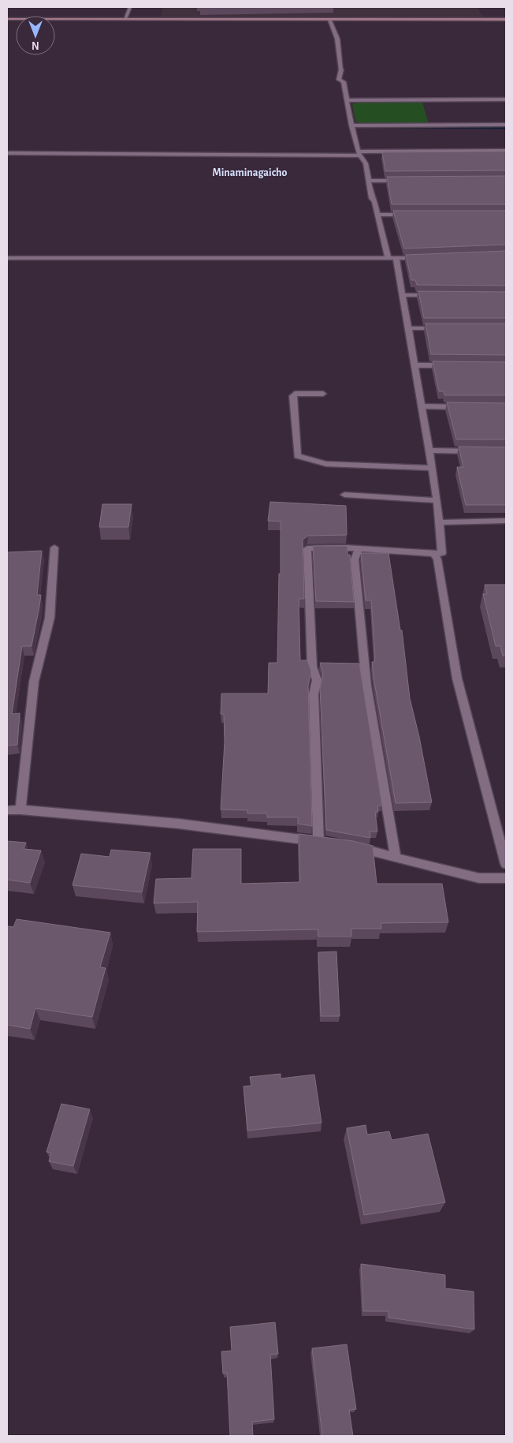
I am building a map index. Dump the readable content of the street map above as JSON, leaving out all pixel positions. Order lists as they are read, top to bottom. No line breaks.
{"districts":["Minaminagaicho"],"north":"bottom"}
